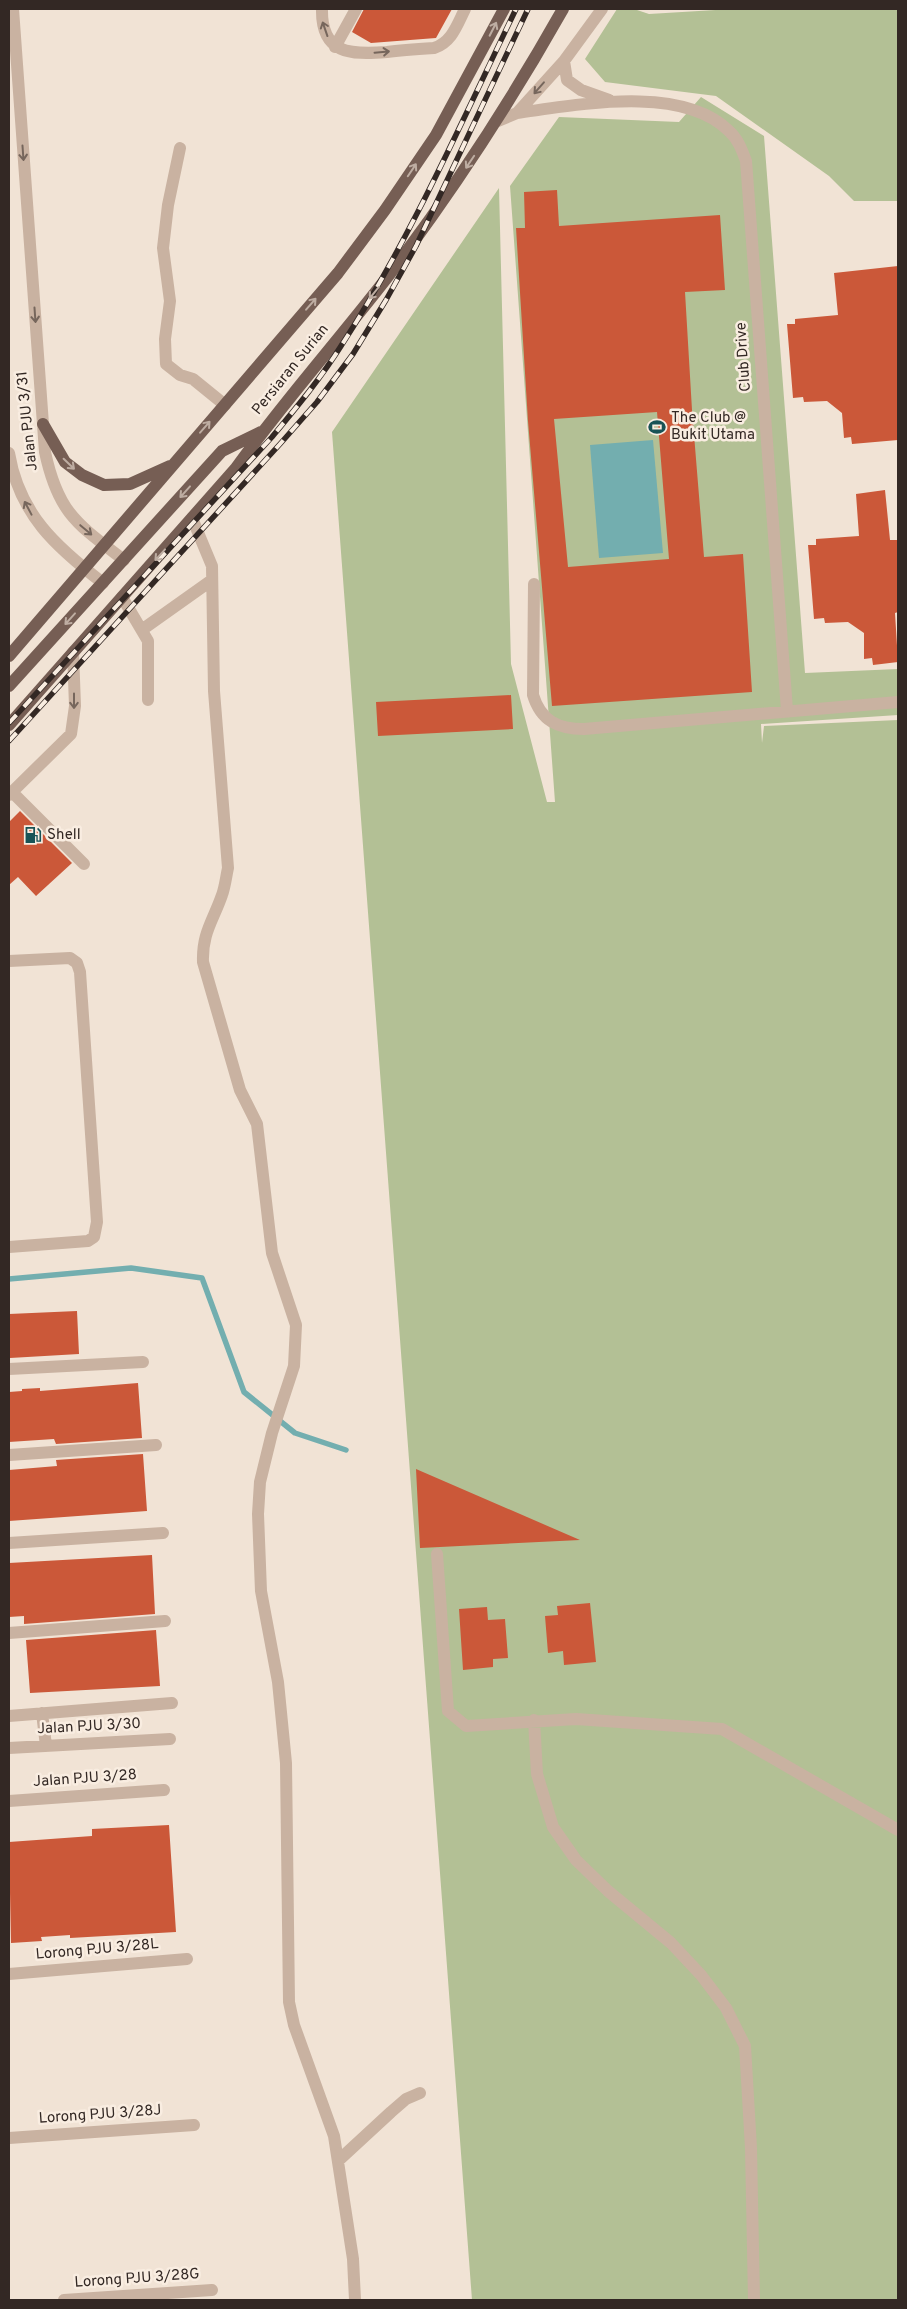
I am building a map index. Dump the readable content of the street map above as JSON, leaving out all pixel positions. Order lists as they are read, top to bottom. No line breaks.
{"streets":{"main road":["Persiaran Surian"],"street":["Club Drive","Jalan PJU 3/31","Jalan PJU 3/30","Jalan PJU 3/28","Lorong PJU 3/28L","Lorong PJU 3/28J","Lorong PJU 3/28G"]},"crossings":[["Persiaran Surian","Jalan PJU 3/31"]],"places":{"sports":["The Club @ Bukit Utama"],"fuel station":["Shell"]}}
